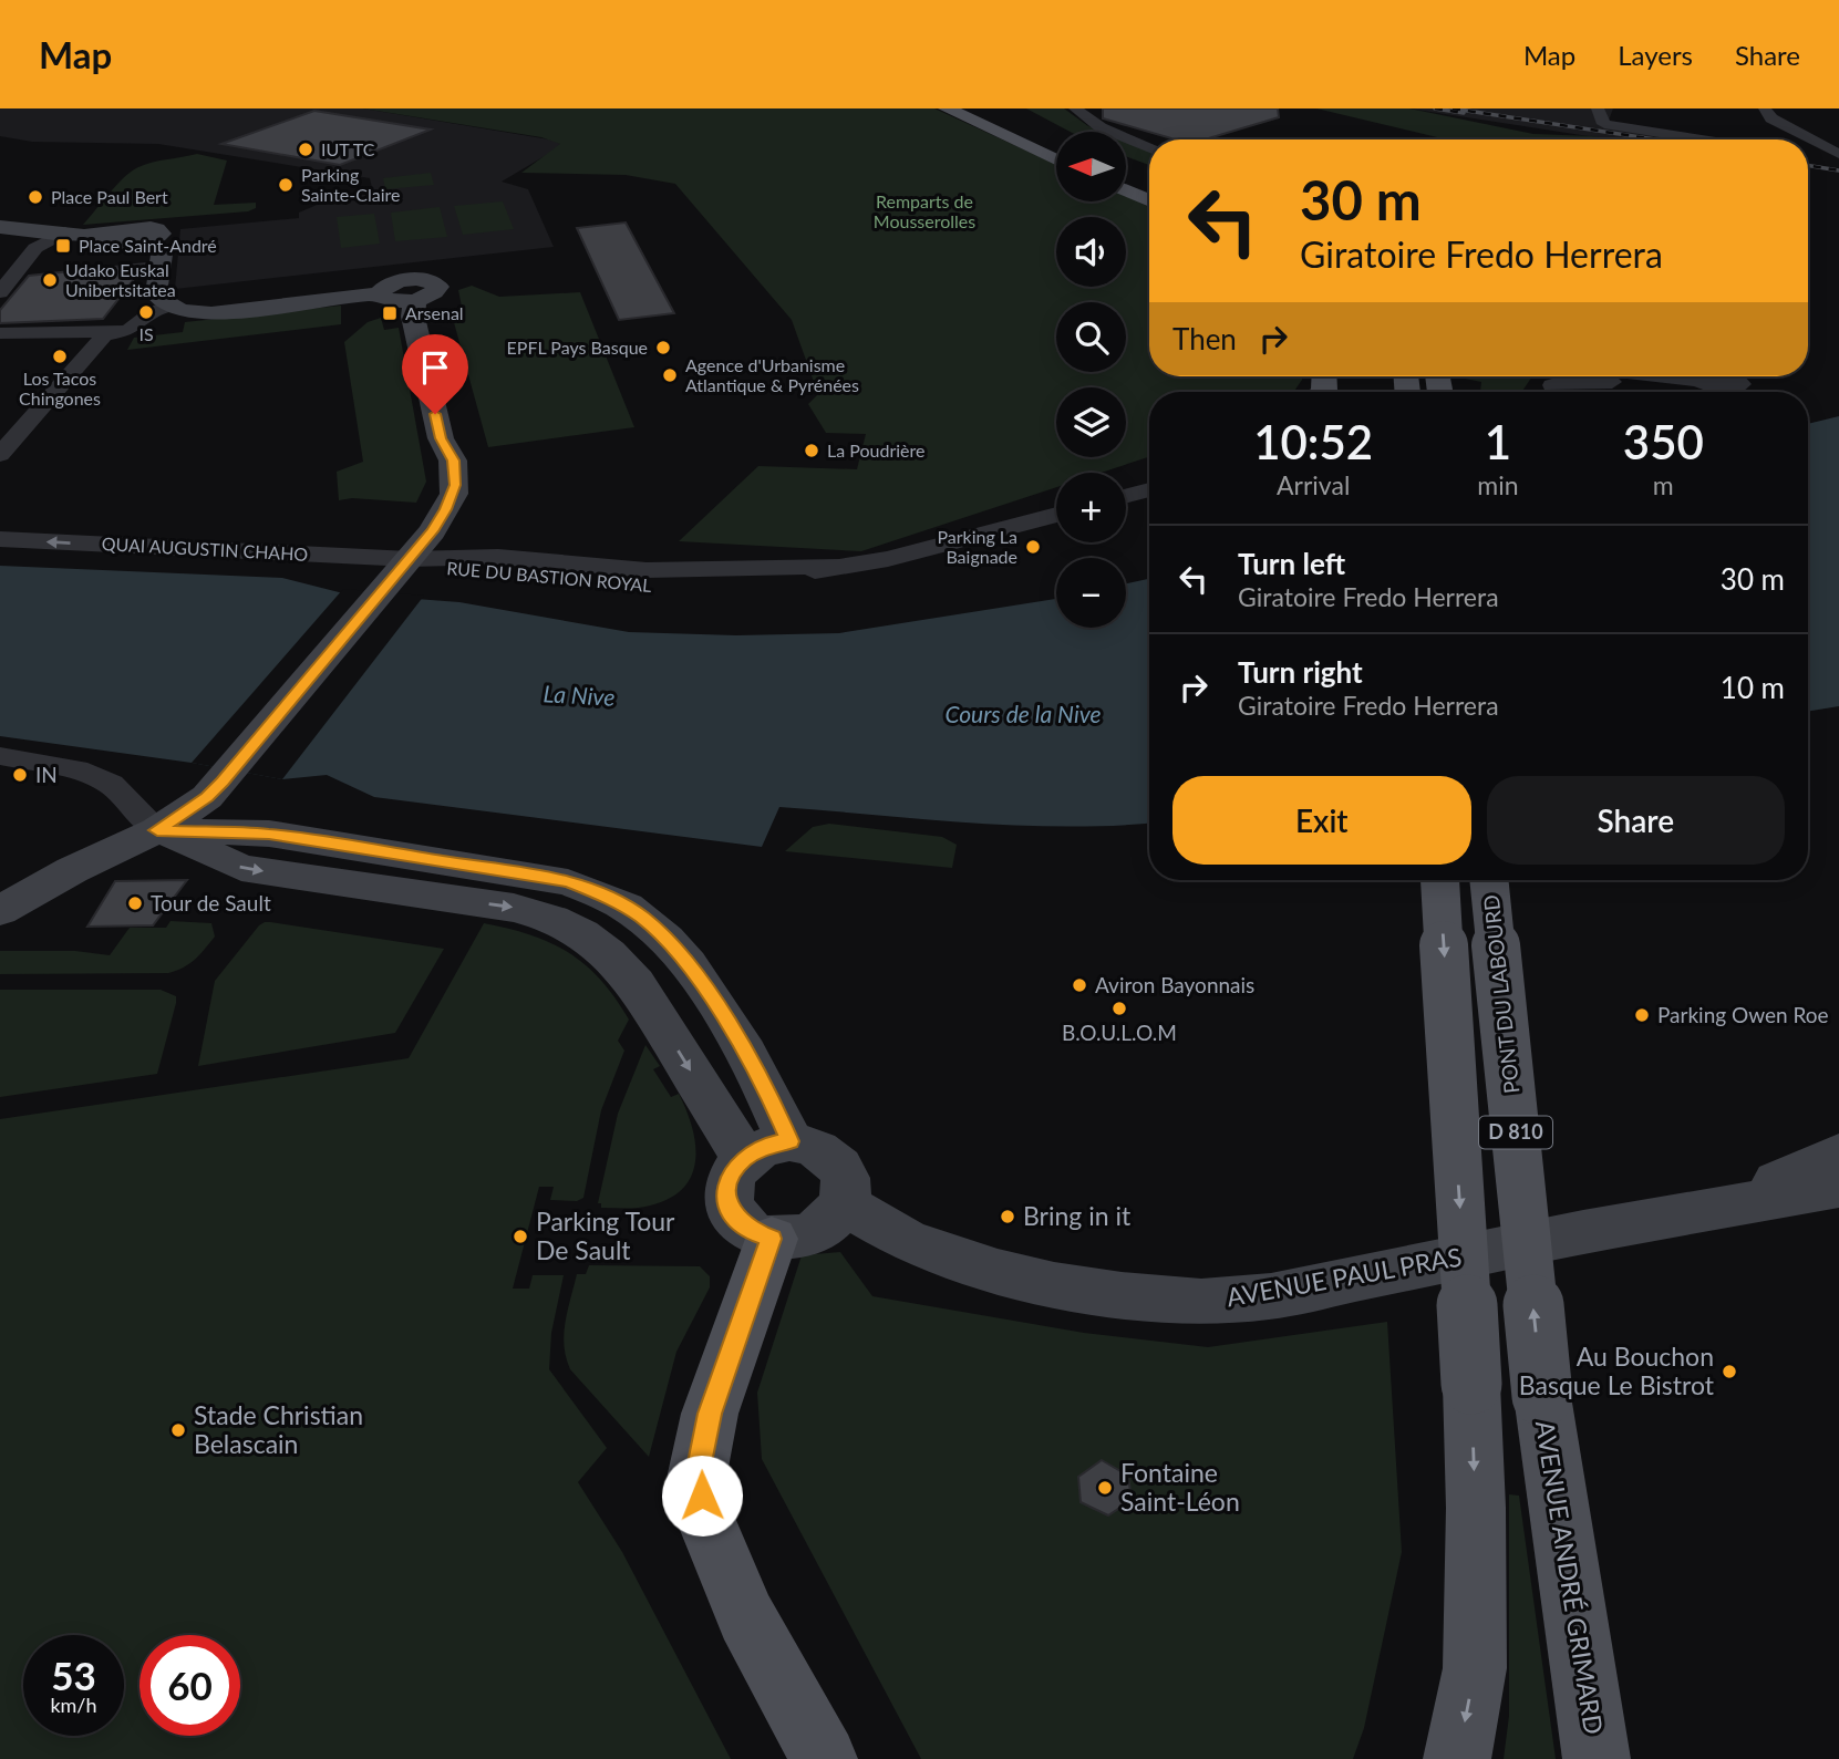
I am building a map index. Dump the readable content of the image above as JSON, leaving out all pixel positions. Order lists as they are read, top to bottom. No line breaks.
{"streets":{"main road":["PONT DU LABOURD","D 810","AVENUE ANDRÉ GRIMARD"],"street":["QUAI AUGUSTIN CHAHO","RUE DU BASTION ROYAL","AVENUE PAUL PRAS"]},"crossings":[["QUAI AUGUSTIN CHAHO","RUE DU BASTION ROYAL"],["PONT DU LABOURD","AVENUE ANDRÉ GRIMARD"]],"water":["La Nive","Cours de la Nive"],"parks":["Remparts de Mousserolles"],"places":{"other":["IUT TC","Parking Sainte-Claire","Place Paul Bert","Udako Euskal Unibertsitatea","IS","EPFL Pays Basque","Los Tacos Chingones","Agence d'Urbanisme Atlantique & Pyrénées","La Poudrière","Parking La Baignade","IN","Tour de Sault","Aviron Bayonnais","B.O.U.L.O.M","Parking Owen Roe","Bring in it","Parking Tour De Sault","Au Bouchon Basque Le Bistrot","Stade Christian Belascain","Fontaine Saint-Léon"],"transit":["Place Saint-André","Arsenal"]},"north":"left","page":{"header":"Map","nav":["Map","Layers","Share"],"map_buttons":["+","−"],"turn":["30 m","Giratoire Fredo Herrera"],"then":"Then","eta":["10:52","Arrival","1","min","350","m"],"list":[{"name":"Turn left","note":"Giratoire Fredo Herrera","value":"30 m"},{"name":"Turn right","note":"Giratoire Fredo Herrera","value":"10 m"}],"buttons":["Exit","Share"],"speed":"53 km/h","limit":"60"}}
